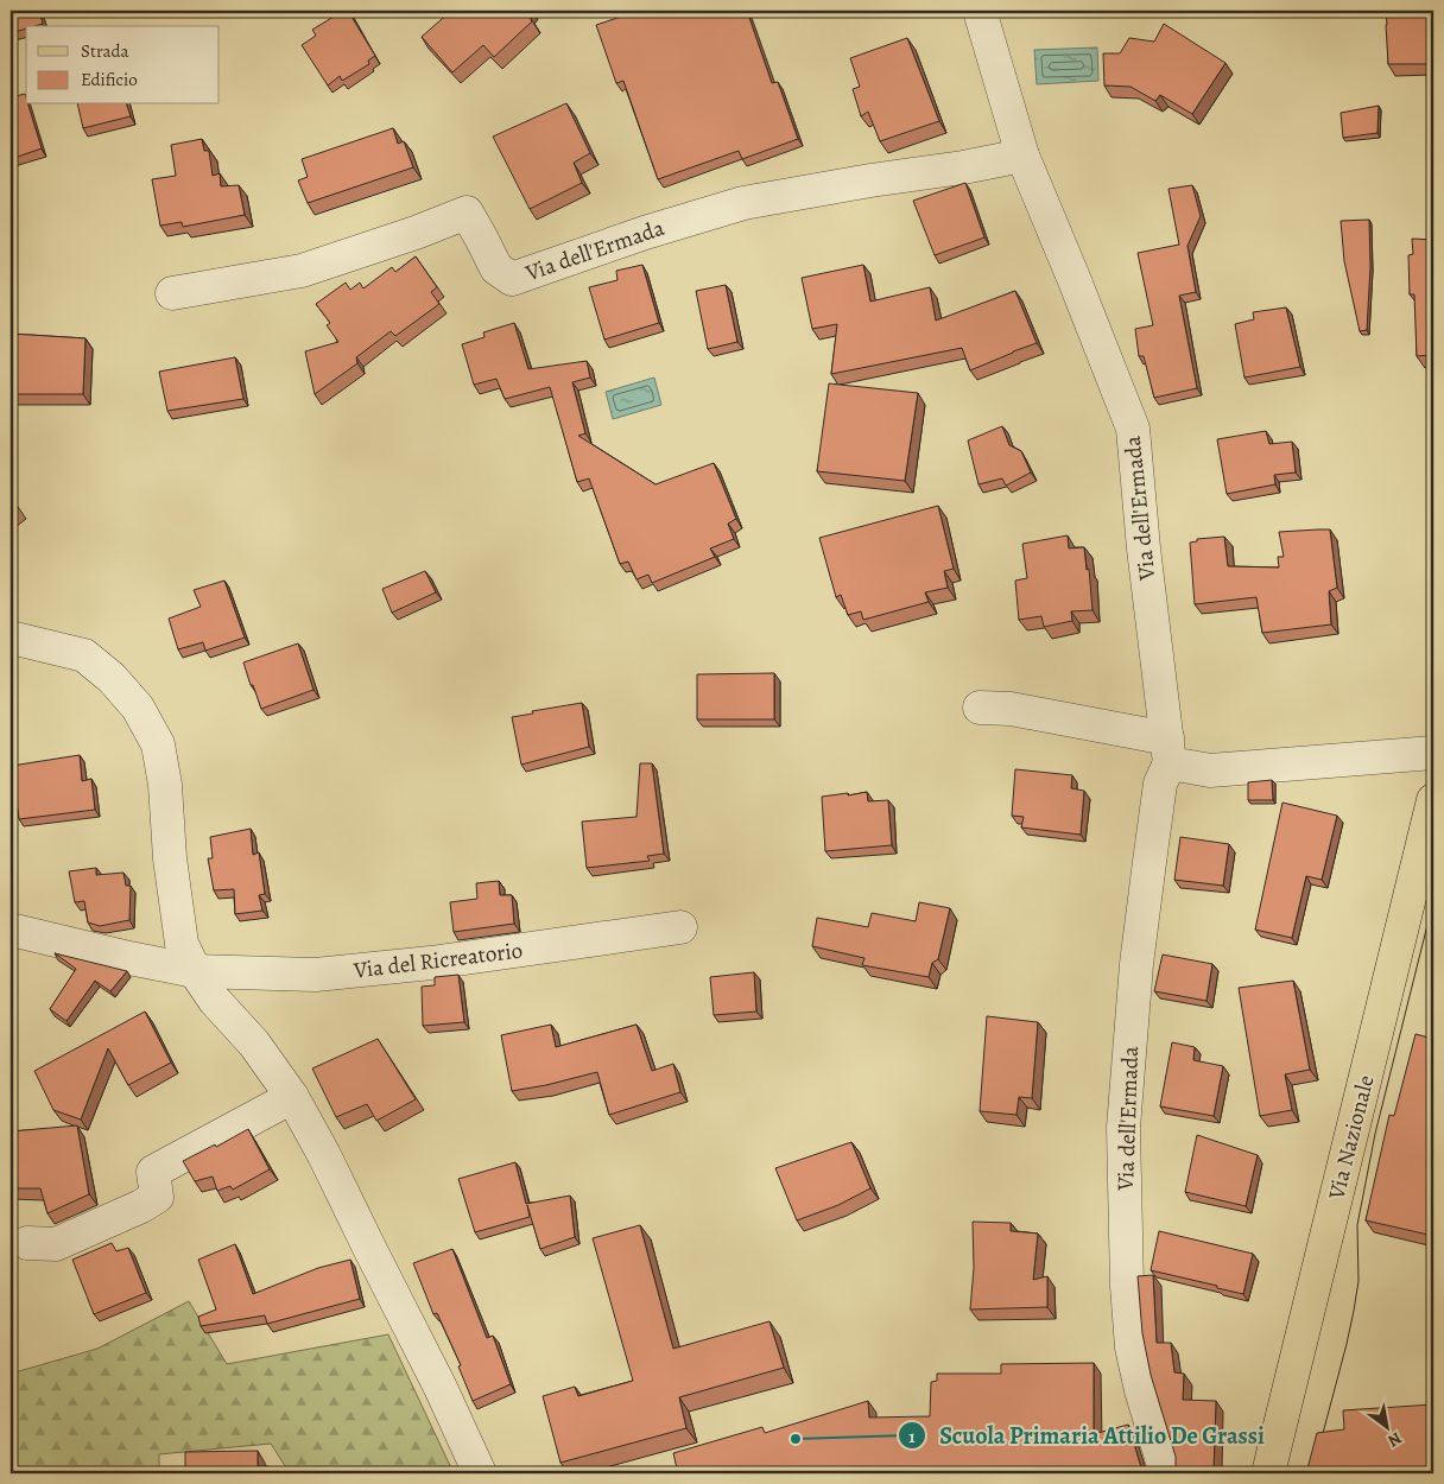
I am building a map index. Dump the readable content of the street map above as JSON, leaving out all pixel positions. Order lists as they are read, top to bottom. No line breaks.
{"streets":{"main road":["Via Nazionale"],"street":["Via dell'Ermada","Via del Ricreatorio"]},"places":["Scuola Primaria Attilio De Grassi"],"legend":["Strada","Edificio"],"north":"bottom right"}
